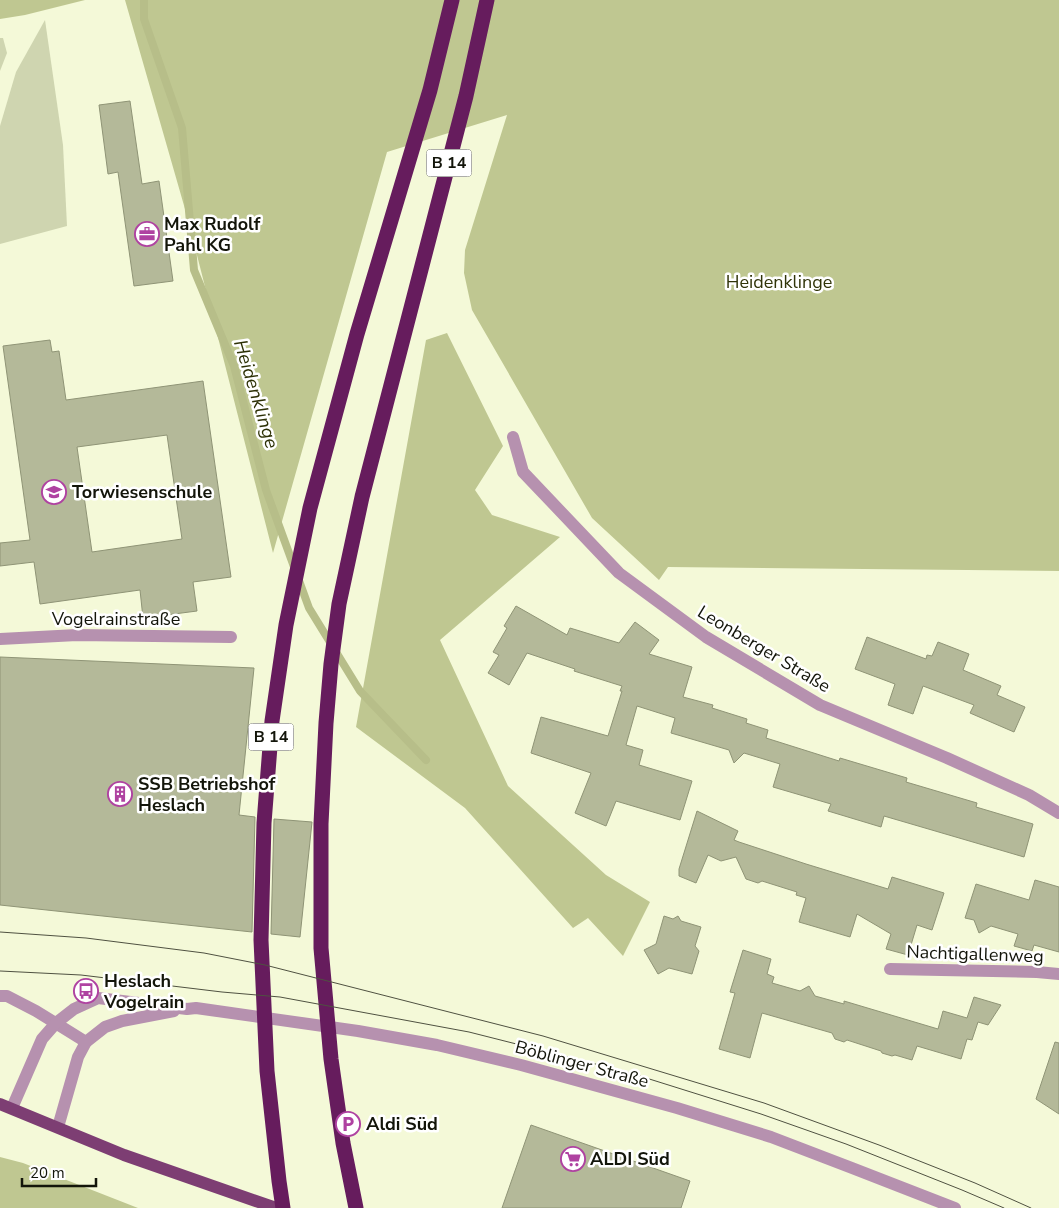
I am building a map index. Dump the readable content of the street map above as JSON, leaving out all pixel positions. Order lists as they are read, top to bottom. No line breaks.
{"streets":{"highway":["B 14"],"street":["Vogelrainstraße","Leonberger Straße","Nachtigallenweg","Böblinger Straße"]},"water":["Heidenklinge"],"parks":["Heidenklinge"],"places":{"office":["Max Rudolf Pahl KG"],"school or university":["Torwiesenschule"],"building":["SSB Betriebshof Heslach"],"bus stop":["Heslach Vogelrain"],"parking":["Aldi Süd"],"supermarket":["ALDI Süd"]},"scale_bar":"20 m"}
